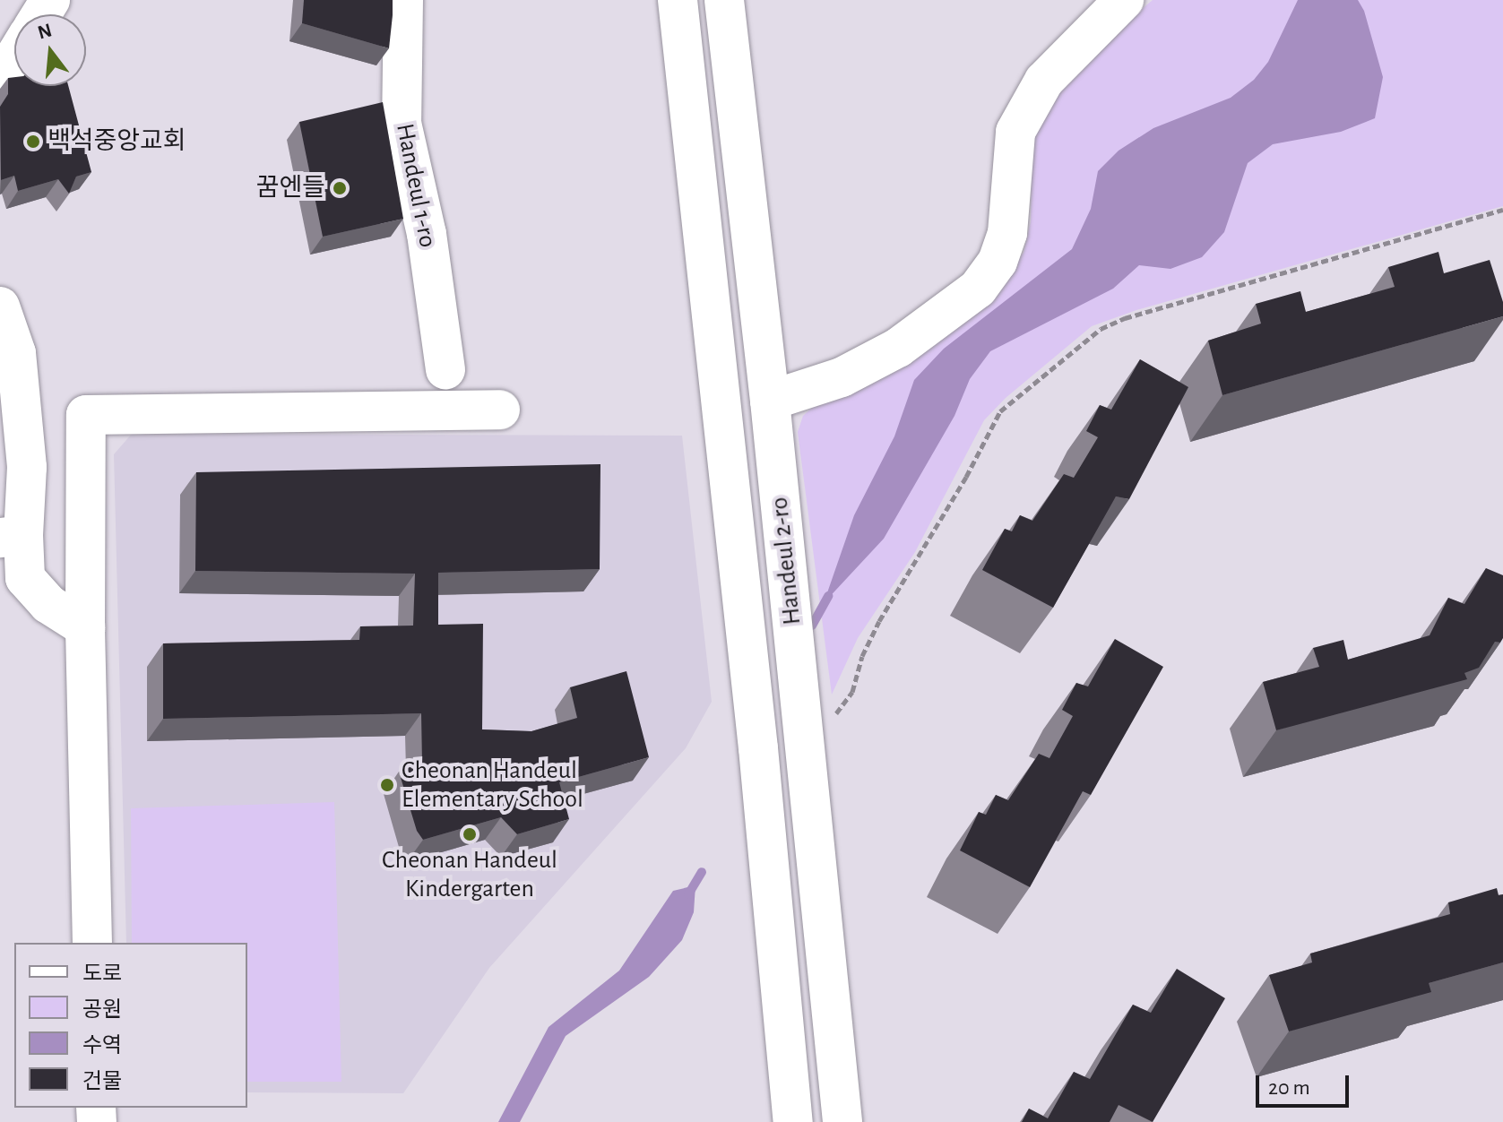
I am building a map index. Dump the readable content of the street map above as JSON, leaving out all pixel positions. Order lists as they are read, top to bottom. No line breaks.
{"streets":{"street":["Handeul 1-ro","Handeul 2-ro"]},"places":["백석중앙교회","꿈엔들","Cheonan Handeul Elementary School","Cheonan Handeul Kindergarten"],"legend":["도로","공원","수역","건물"],"scale_bar":"20 m","north":"top"}
